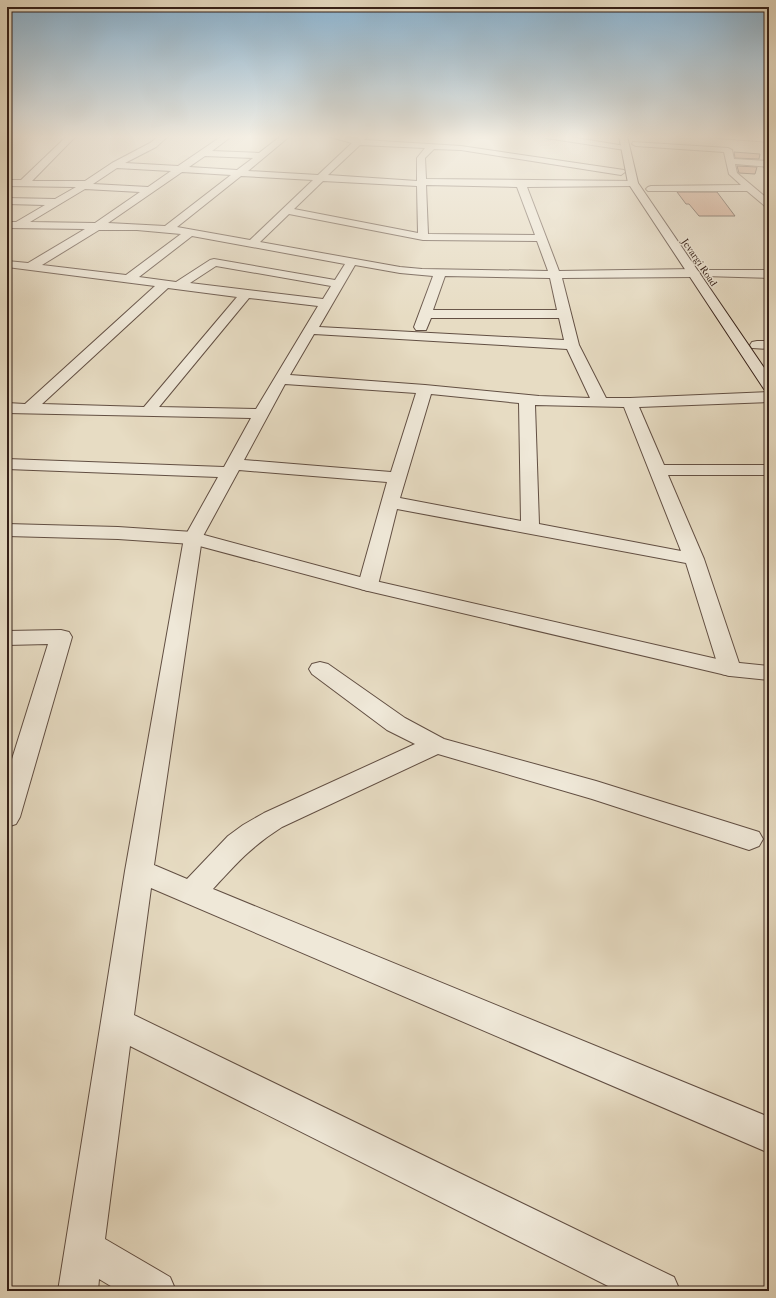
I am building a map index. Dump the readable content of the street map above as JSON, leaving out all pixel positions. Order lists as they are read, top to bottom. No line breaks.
{"streets":{"street":["Jevargi Road"]}}
